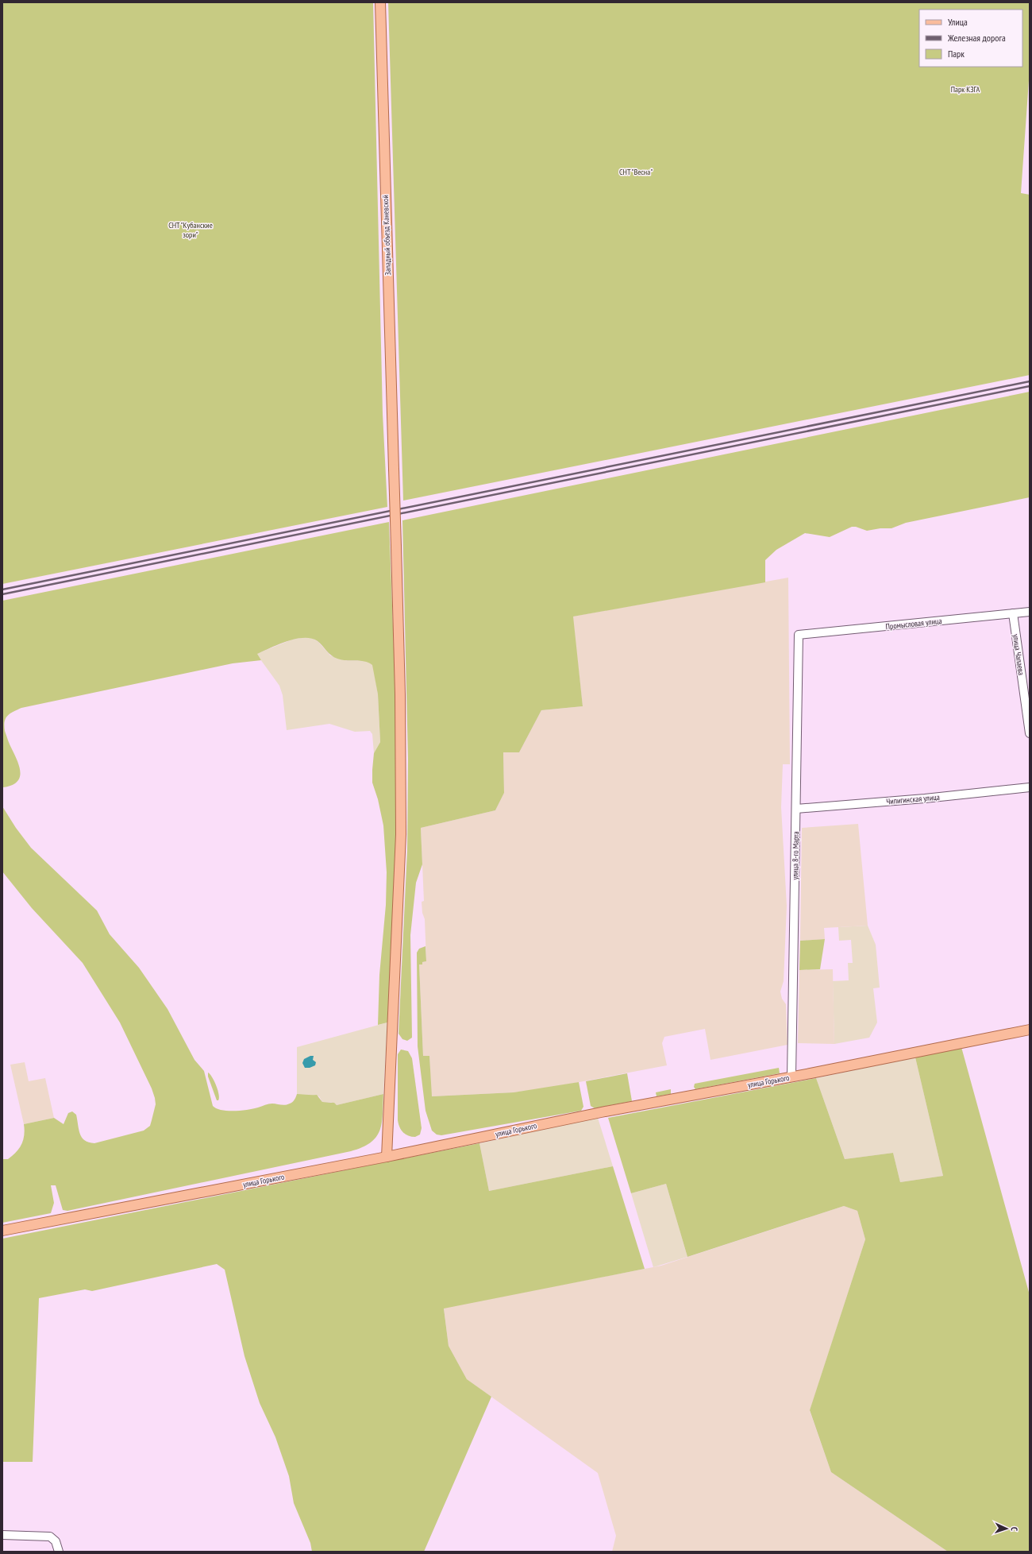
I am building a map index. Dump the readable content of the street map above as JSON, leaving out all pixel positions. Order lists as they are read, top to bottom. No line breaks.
{"streets":{"main road":["Западный объезд Каневской","улица Горького"],"street":["Промысловая улица","улица Чапаева","Чипигинская улица","улица 8-го Марта"]},"crossings":[["Западный объезд Каневской","улица Горького"],["Промысловая улица","улица Чапаева"],["Промысловая улица","улица 8-го Марта"],["Чипигинская улица","улица 8-го Марта"],["улица 8-го Марта","улица Горького"]],"parks":["Парк КЗГА","СНТ \"Весна\"","СНТ \"Кубанские зори\""],"legend":["Улица","Железная дорога","Парк"],"north":"right"}
